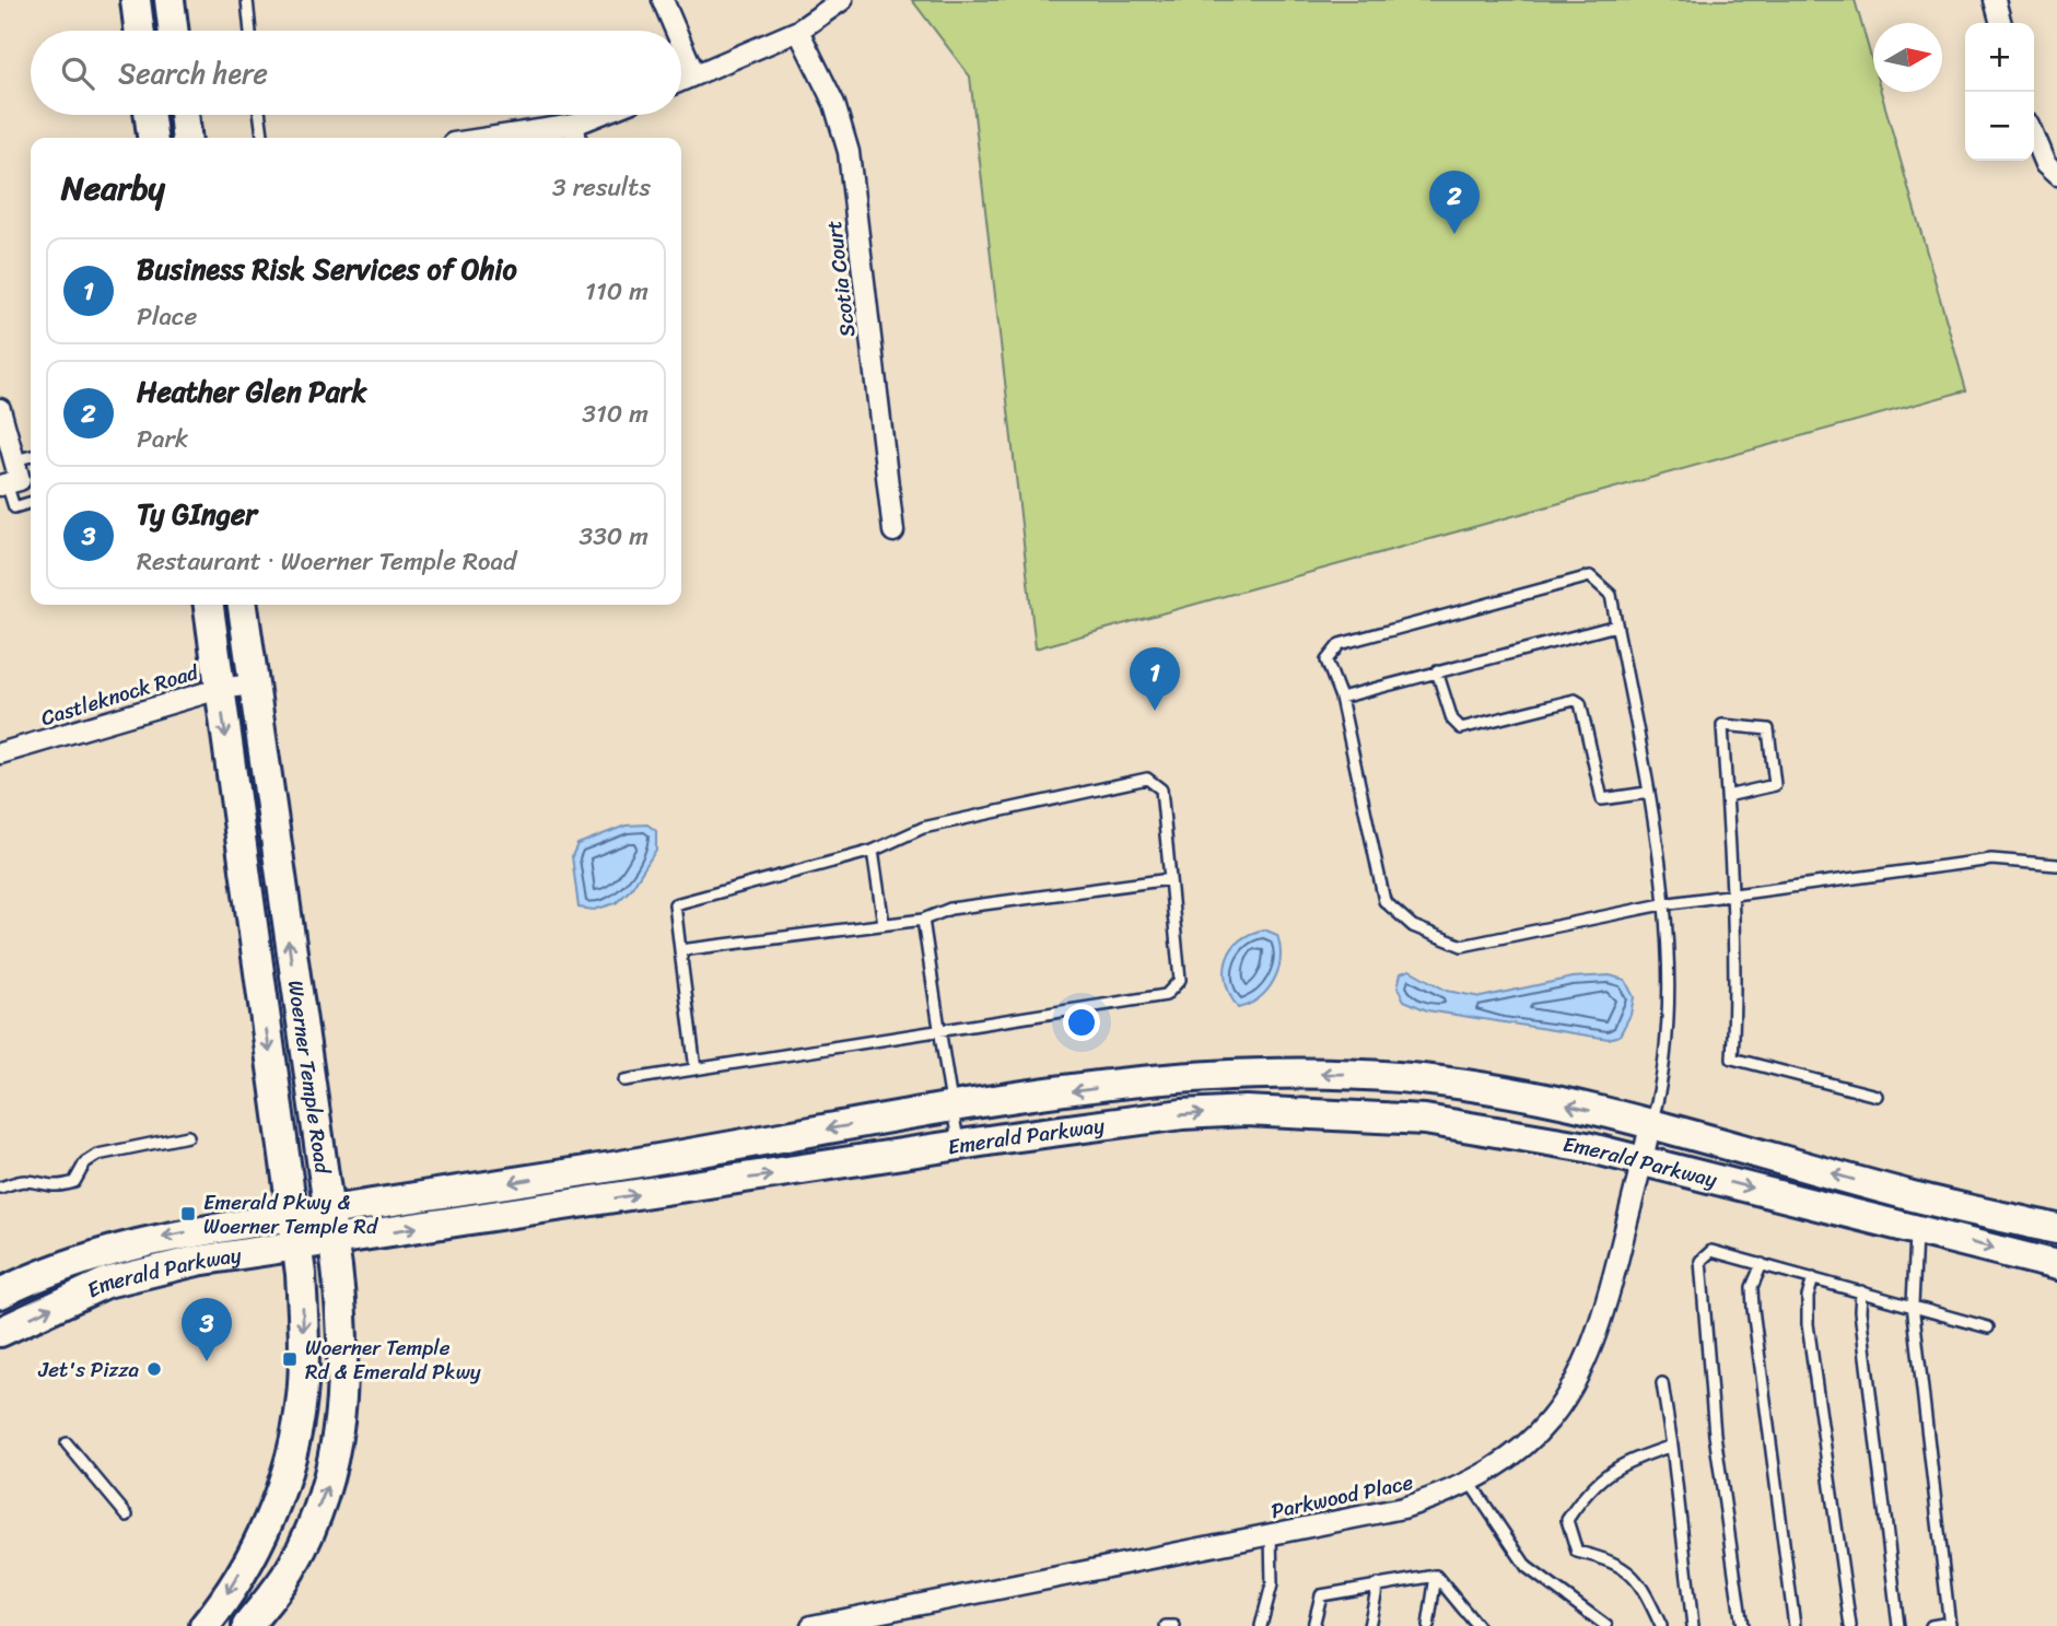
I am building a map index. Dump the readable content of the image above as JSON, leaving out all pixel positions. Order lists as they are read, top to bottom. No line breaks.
{"streets":{"main road":["Woerner Temple Road","Emerald Parkway"],"street":["Scotia Court","Castleknock Road","Parkwood Place"]},"crossings":[["Castleknock Road","Woerner Temple Road"],["Woerner Temple Road","Emerald Parkway"],["Emerald Parkway","Parkwood Place"]],"places":{"transit":["Emerald Pkwy & Woerner Temple Rd","Woerner Temple Rd & Emerald Pkwy"],"other":["Jet's Pizza"]},"north":"right","page":{"map_buttons":["+","−"],"search":"Search here","heading":["Nearby","3 results"],"pins":["2","1","3"],"list":[{"mark":"1","name":"Business Risk Services of Ohio","note":"Place","value":"110 m"},{"mark":"2","name":"Heather Glen Park","note":"Park","value":"310 m"},{"mark":"3","name":"Ty GInger","note":"Restaurant · Woerner Temple Road","value":"330 m"}]}}
